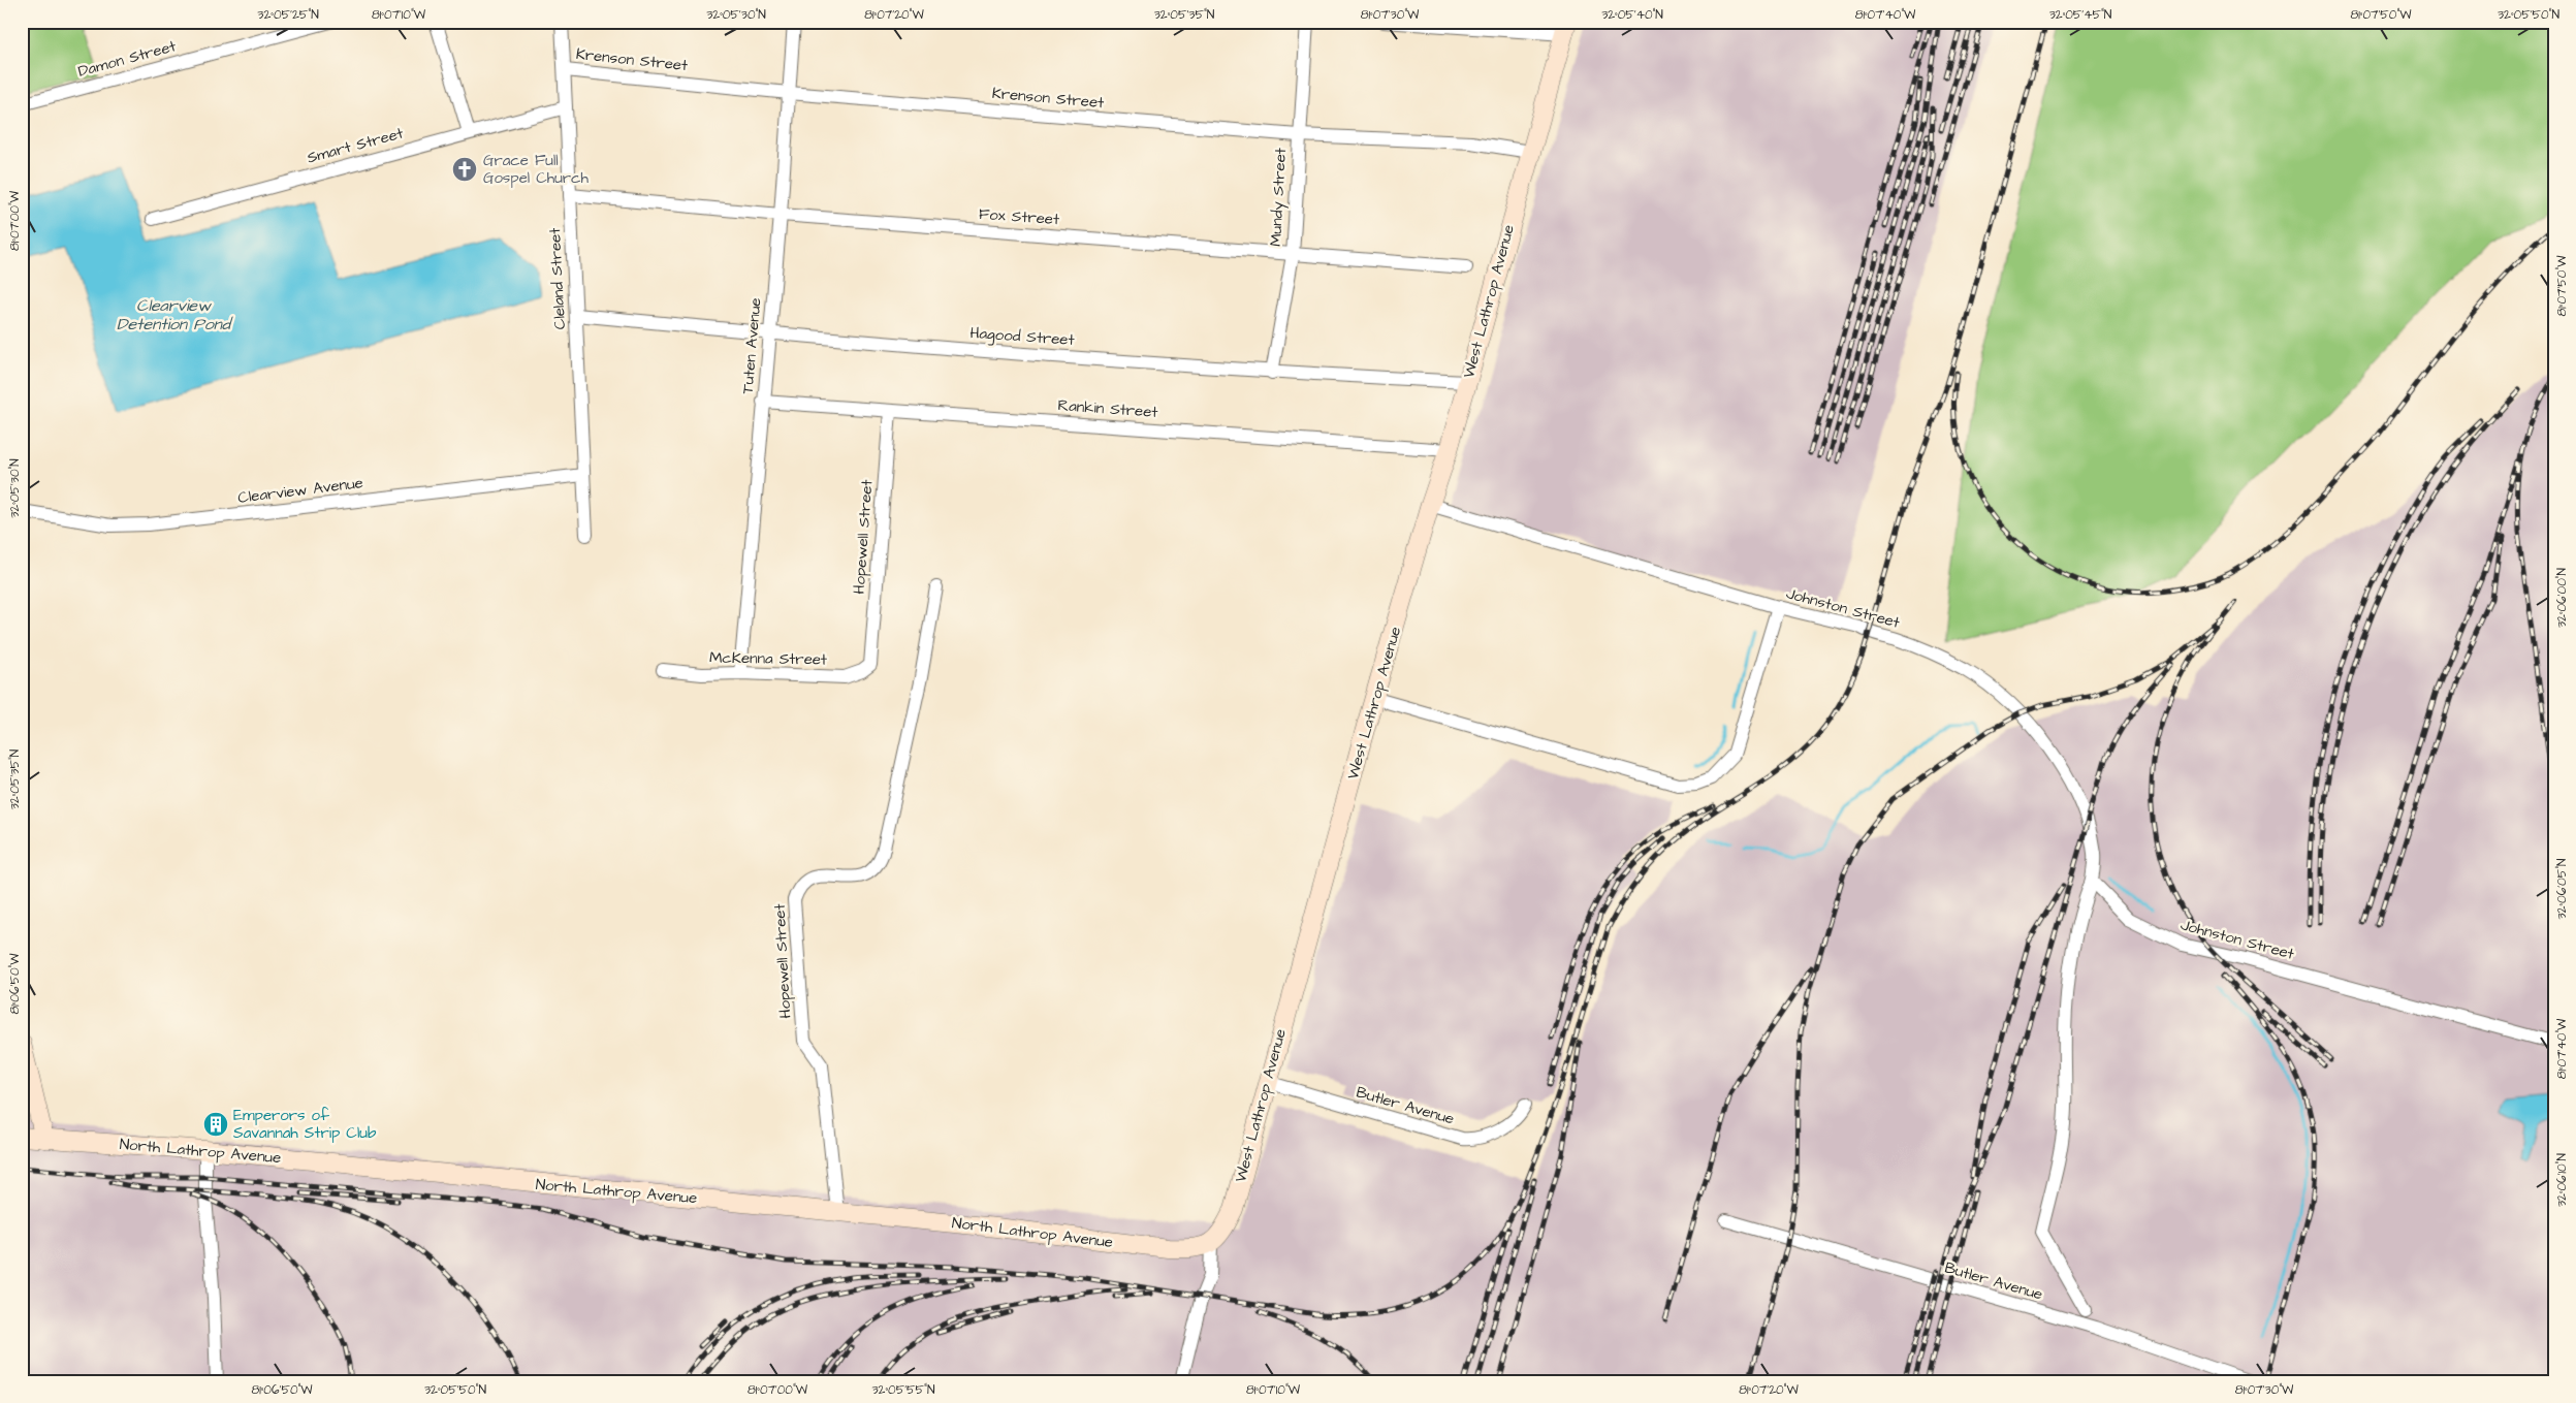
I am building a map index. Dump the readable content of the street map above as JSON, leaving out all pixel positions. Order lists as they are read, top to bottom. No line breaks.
{"streets":{"street":["Damon Street","Krenson Street","Smart Street","Mundy Street","Fox Street","Cleland Street","West Lathrop Avenue","Hagood Street","Tuten Avenue","Rankin Street","Clearview Avenue","Hopewell Street","Johnston Street","McKenna Street","Butler Avenue","North Lathrop Avenue"]},"crossings":[["Krenson Street","Mundy Street"],["Krenson Street","Cleland Street"],["Krenson Street","West Lathrop Avenue"],["Krenson Street","Tuten Avenue"],["Smart Street","Cleland Street"],["Mundy Street","Fox Street"],["Mundy Street","Hagood Street"],["Fox Street","Cleland Street"],["Fox Street","Tuten Avenue"],["Cleland Street","Hagood Street"],["Cleland Street","Clearview Avenue"],["West Lathrop Avenue","Hagood Street"],["West Lathrop Avenue","Rankin Street"],["West Lathrop Avenue","Johnston Street"],["West Lathrop Avenue","Butler Avenue"],["West Lathrop Avenue","North Lathrop Avenue"],["Hagood Street","Tuten Avenue"],["Tuten Avenue","Rankin Street"],["Tuten Avenue","McKenna Street"],["Rankin Street","Hopewell Street"],["Hopewell Street","McKenna Street"],["Hopewell Street","North Lathrop Avenue"]],"water":["Clearview Detention Pond"],"places":{"church":["Grace Full Gospel Church"],"building":["Emperors of Savannah Strip Club"]},"coordinates":["32°05'25\"N","81°07'10\"W","32°05'30\"N","81°07'20\"W","32°05'35\"N","81°07'30\"W","32°05'40\"N","81°07'40\"W","32°05'45\"N","81°07'50\"W","32°05'50\"N","81°07'00\"W","32°06'00\"N","32°06'05\"N","81°06'50\"W","32°06'10\"N","32°05'55\"N"]}
